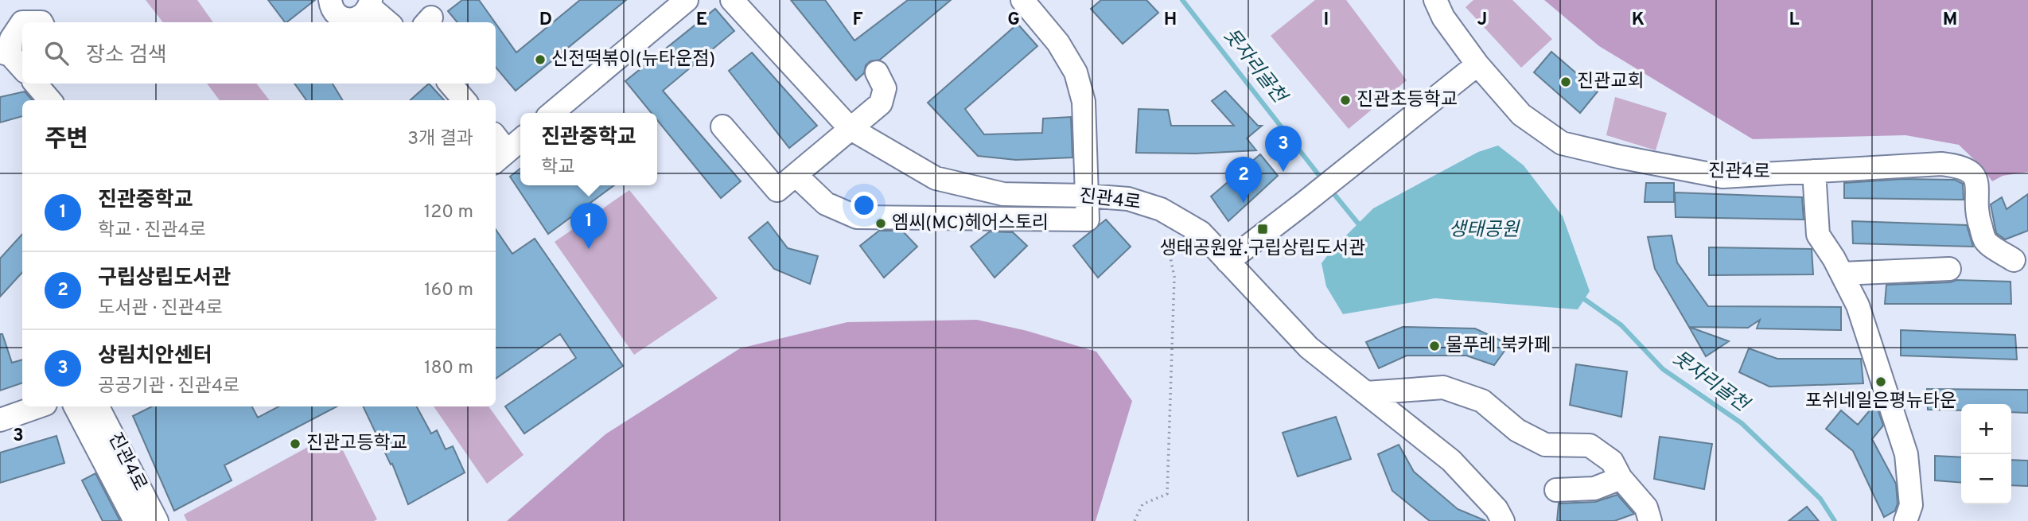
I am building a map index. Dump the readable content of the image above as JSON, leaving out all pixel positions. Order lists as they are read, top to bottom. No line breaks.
{"streets":{"street":["진관4로"]},"water":["못자리골천","생태공원"],"places":{"other":["신전떡볶이(뉴타운점)","진관교회","진관초등학교","엠씨(MC)헤어스토리","물푸레 북카페","포쉬네일은평뉴타운","진관고등학교"],"transit":["생태공원앞.구립상립도서관"]},"page":{"search":"장소 검색","heading":["주변","3개 결과"],"popup":["진관중학교","학교"],"pins":["3","2","1"],"list":[{"mark":"1","name":"진관중학교","note":"학교 · 진관4로","value":"120 m"},{"mark":"2","name":"구립상립도서관","note":"도서관 · 진관4로","value":"160 m"},{"mark":"3","name":"상림치안센터","note":"공공기관 · 진관4로","value":"180 m"}],"map_buttons":["+","−"]},"grid":{"columns":["D","E","F","G","H","I","J","K","L","M"],"rows":["3"]}}
